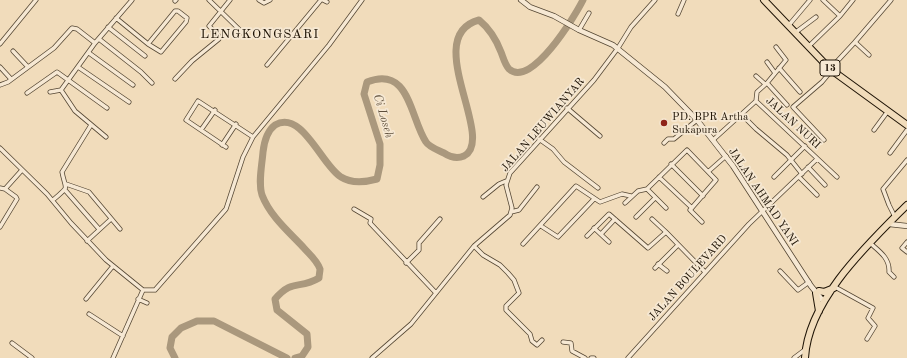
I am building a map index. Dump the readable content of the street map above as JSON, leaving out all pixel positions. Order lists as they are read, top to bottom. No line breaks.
{"streets":{"highway":["13"],"street":["JALAN NURI","JALAN LEUWIANYAR","JALAN AHMAD YANI","JALAN BOULEVARD"]},"crossings":[["JALAN NURI","JALAN BOULEVARD"],["JALAN LEUWIANYAR","JALAN AHMAD YANI"],["JALAN AHMAD YANI","JALAN BOULEVARD"]],"districts":["LENGKONGSARI"],"water":["Ci Loseh"],"places":["PD. BPR Artha Sukapura"]}
